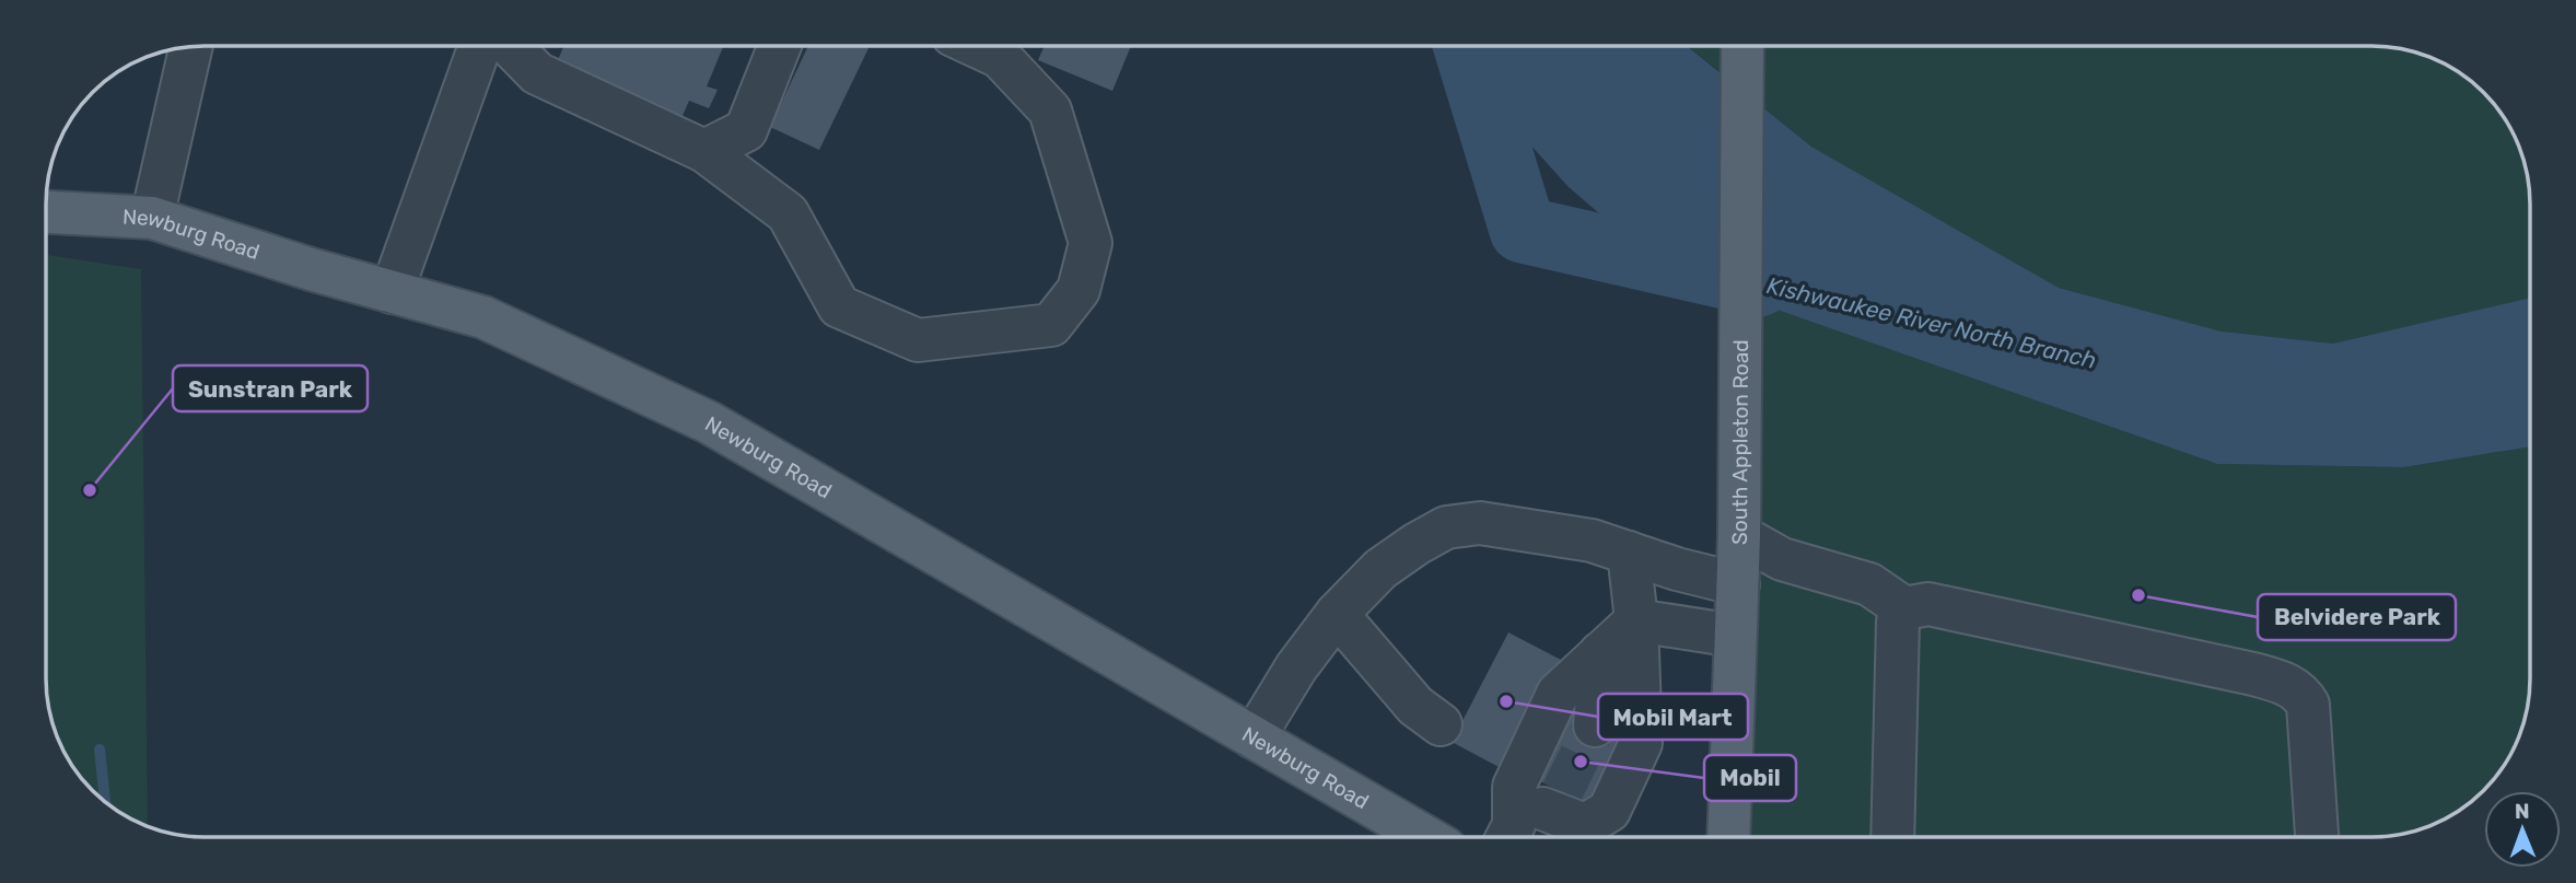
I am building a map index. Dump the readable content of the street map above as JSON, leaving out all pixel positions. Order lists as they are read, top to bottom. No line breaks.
{"streets":{"main road":["Newburg Road","South Appleton Road"]},"water":["Kishwaukee River North Branch"],"places":["Sunstran Park","Belvidere Park","Mobil Mart","Mobil"],"north":"top"}
